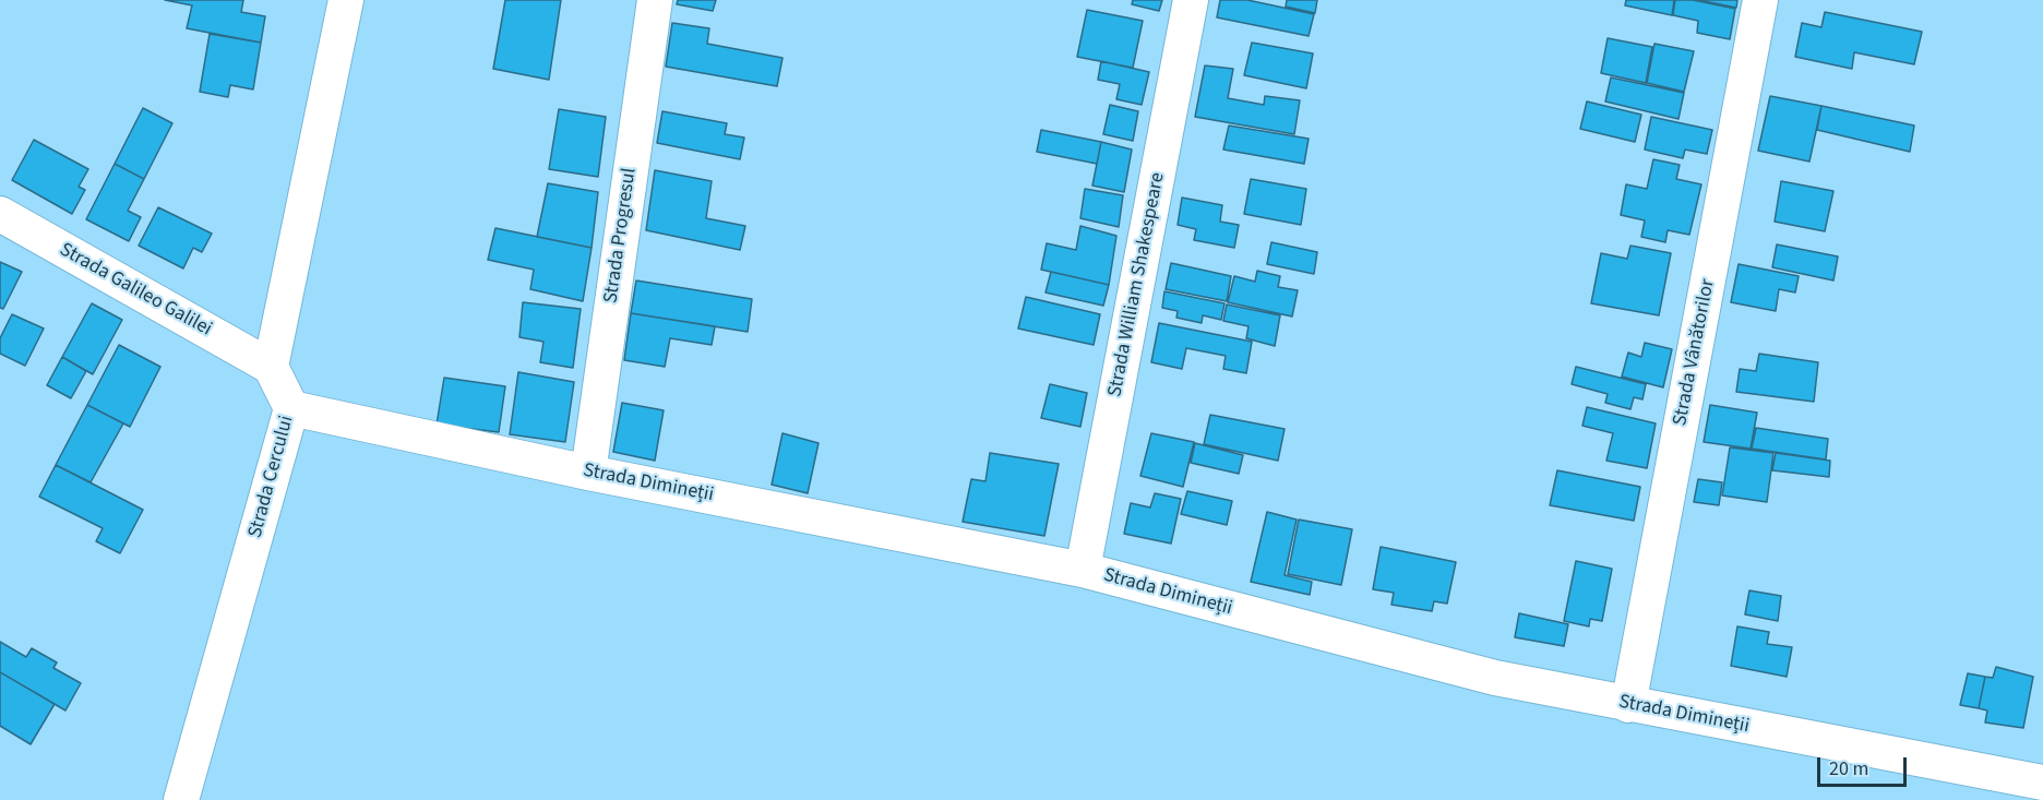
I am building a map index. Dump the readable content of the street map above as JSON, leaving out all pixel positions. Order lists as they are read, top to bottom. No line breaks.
{"streets":{"street":["Strada Progresul","Strada William Shakespeare","Strada Galileo Galilei","Strada Vânătorilor","Strada Cercului","Strada Dimineții"]},"crossings":[["Strada Progresul","Strada Dimineții"],["Strada William Shakespeare","Strada Dimineții"],["Strada Galileo Galilei","Strada Cercului"],["Strada Vânătorilor","Strada Dimineții"],["Strada Cercului","Strada Dimineții"]],"scale_bar":"20 m"}
